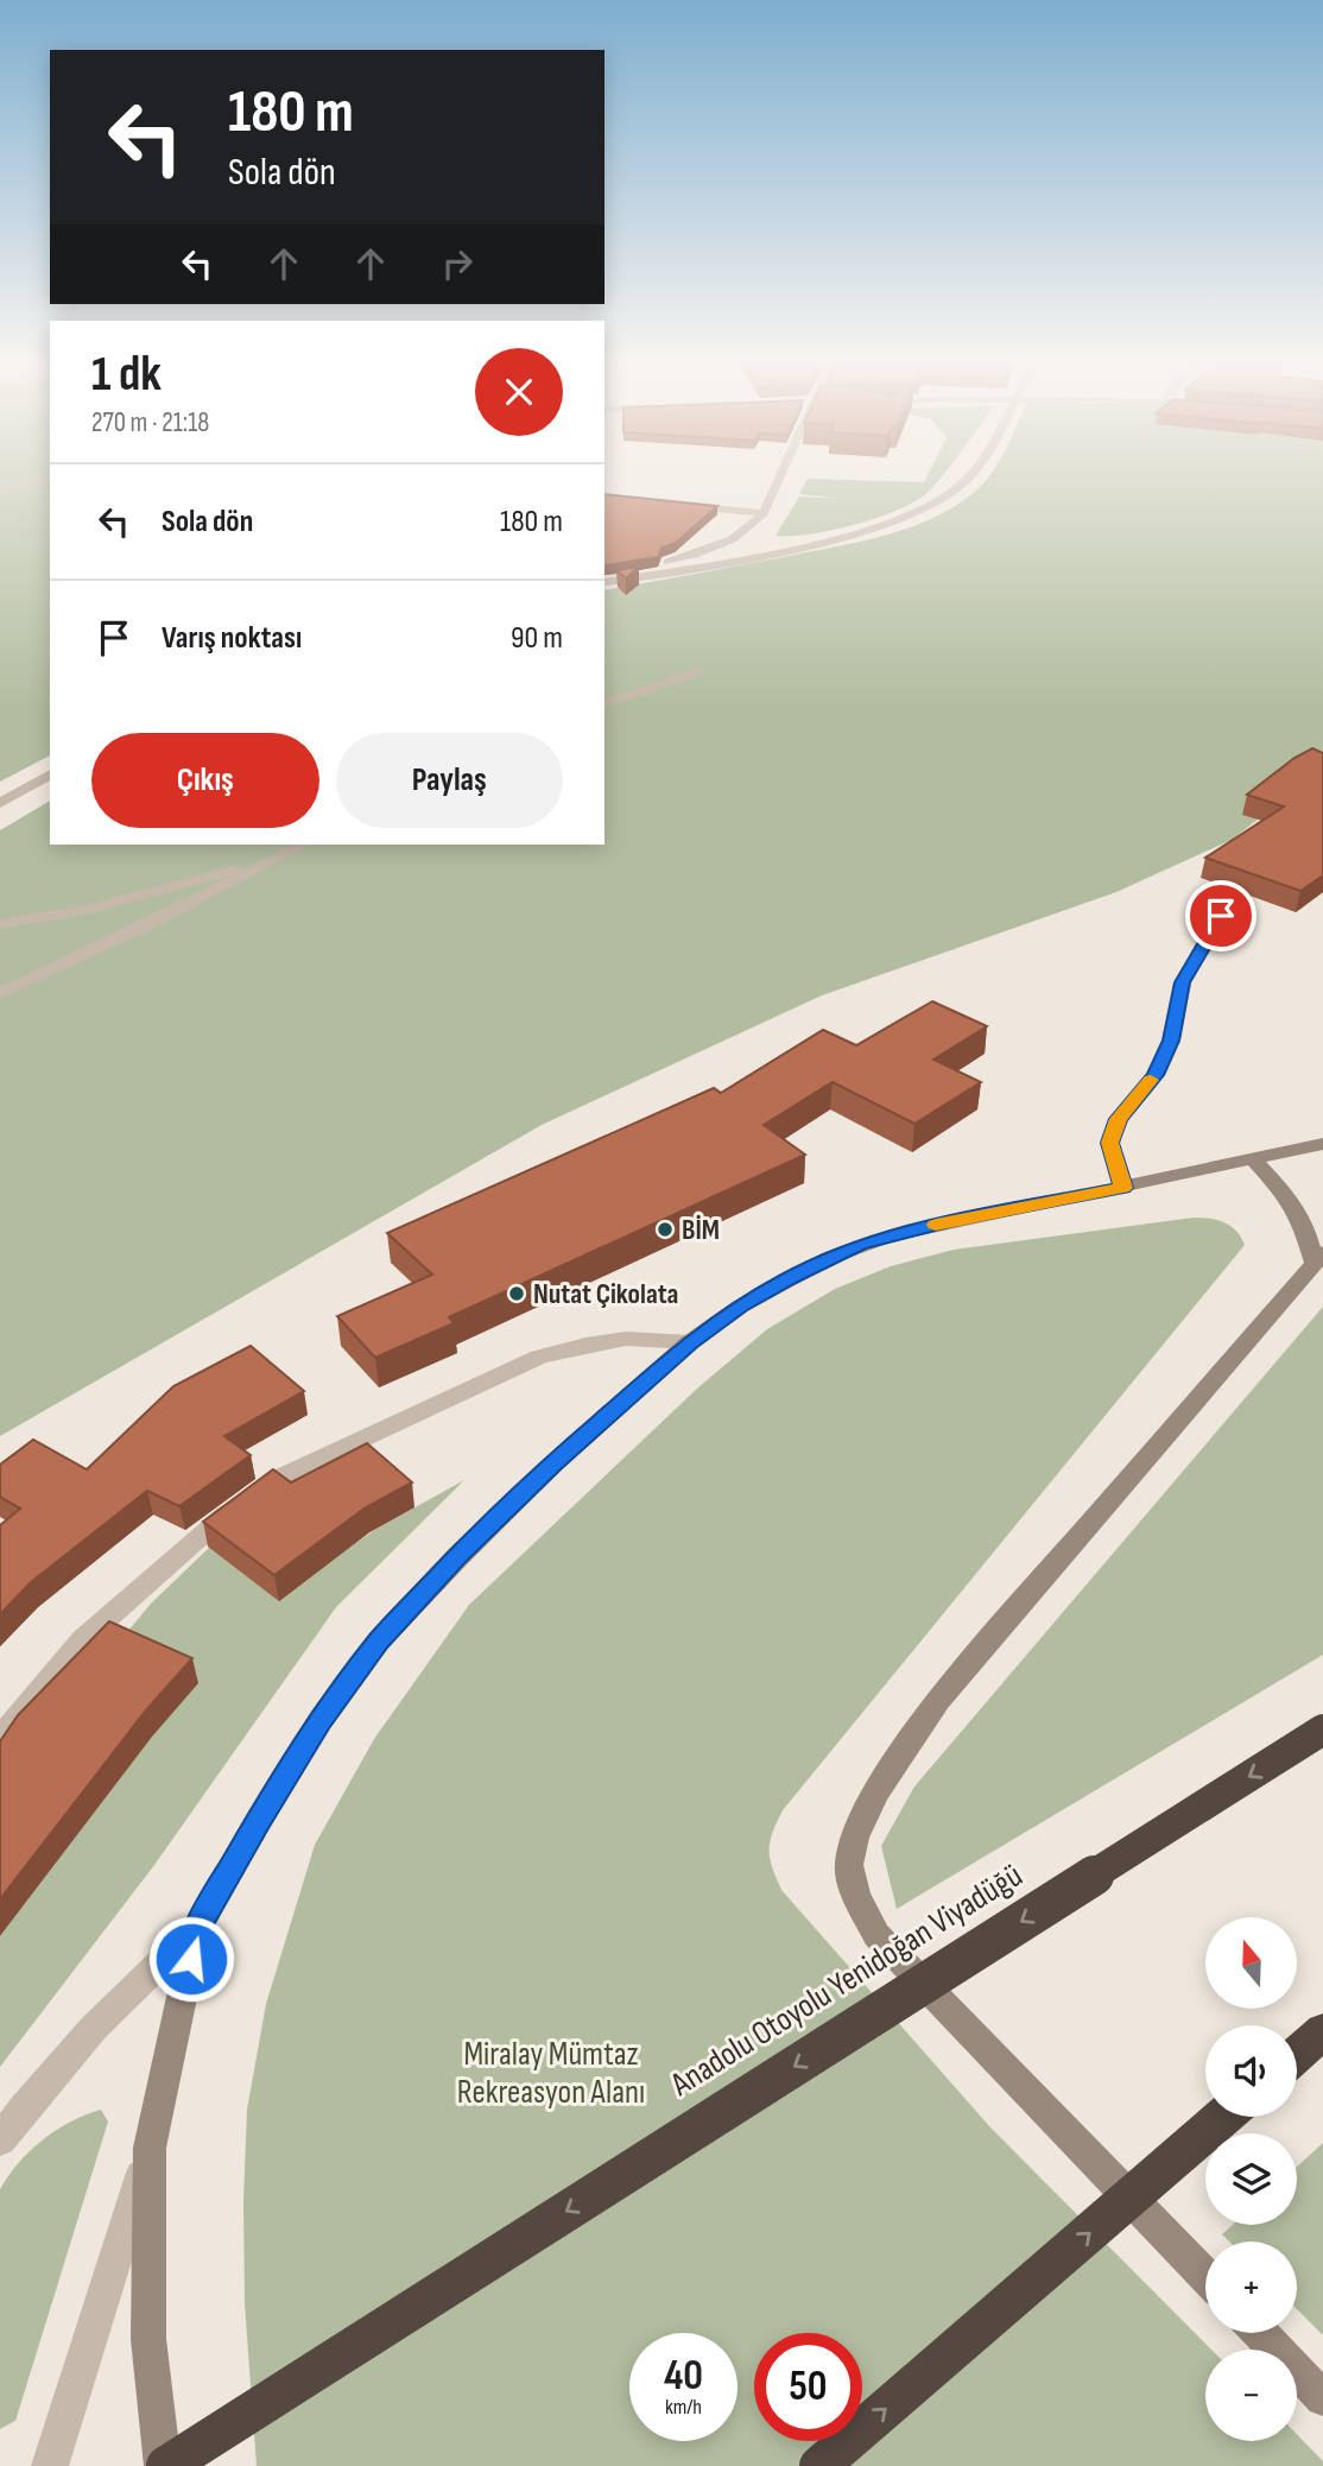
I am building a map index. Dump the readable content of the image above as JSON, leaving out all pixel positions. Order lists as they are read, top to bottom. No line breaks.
{"streets":{"highway":["Anadolu Otoyolu Yenidoğan Viyadüğü"]},"one_way":["Anadolu Otoyolu Yenidoğan Viyadüğü"],"parks":["Miralay Mümtaz Rekreasyon Alanı"],"places":["BİM","Nutat Çikolata"],"north":"top","page":{"turn":["180 m","Sola dön"],"heading":["1 dk","270 m · 21:18"],"list":[{"name":"Sola dön","value":"180 m"},{"name":"Varış noktası","value":"90 m"}],"buttons":["Çıkış","Paylaş"],"map_buttons":["+","−"],"speed":"40 km/h","limit":"50"}}
